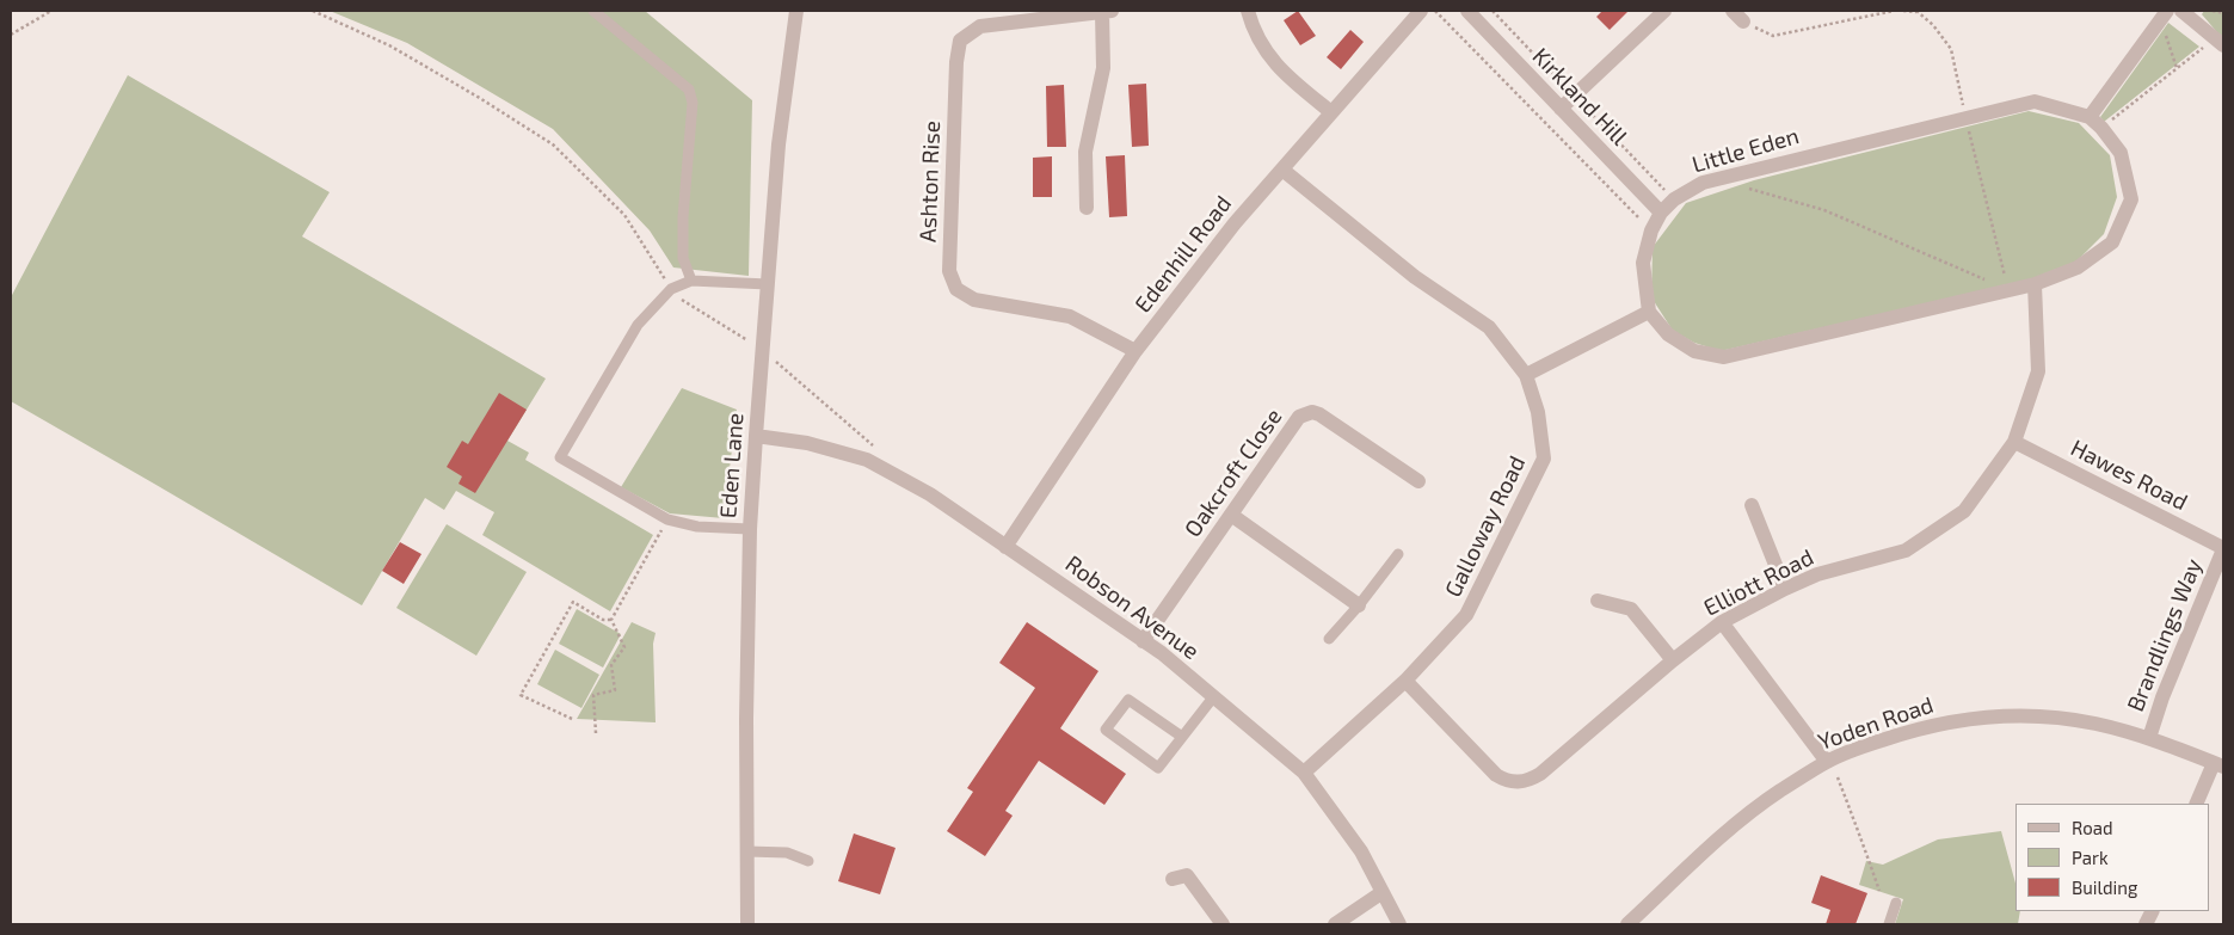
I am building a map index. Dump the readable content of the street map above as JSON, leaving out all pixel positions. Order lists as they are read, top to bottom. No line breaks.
{"streets":{"street":["Kirkland Hill","Little Eden","Ashton Rise","Edenhill Road","Eden Lane","Oakcroft Close","Hawes Road","Galloway Road","Elliott Road","Robson Avenue","Brandlings Way","Yoden Road"]},"crossings":[["Kirkland Hill","Little Eden"],["Little Eden","Elliott Road"],["Ashton Rise","Edenhill Road"],["Edenhill Road","Galloway Road"],["Edenhill Road","Robson Avenue"],["Eden Lane","Robson Avenue"],["Oakcroft Close","Robson Avenue"],["Hawes Road","Elliott Road"],["Hawes Road","Brandlings Way"],["Galloway Road","Elliott Road"],["Galloway Road","Robson Avenue"],["Brandlings Way","Yoden Road"]],"legend":["Road","Park","Building"]}
